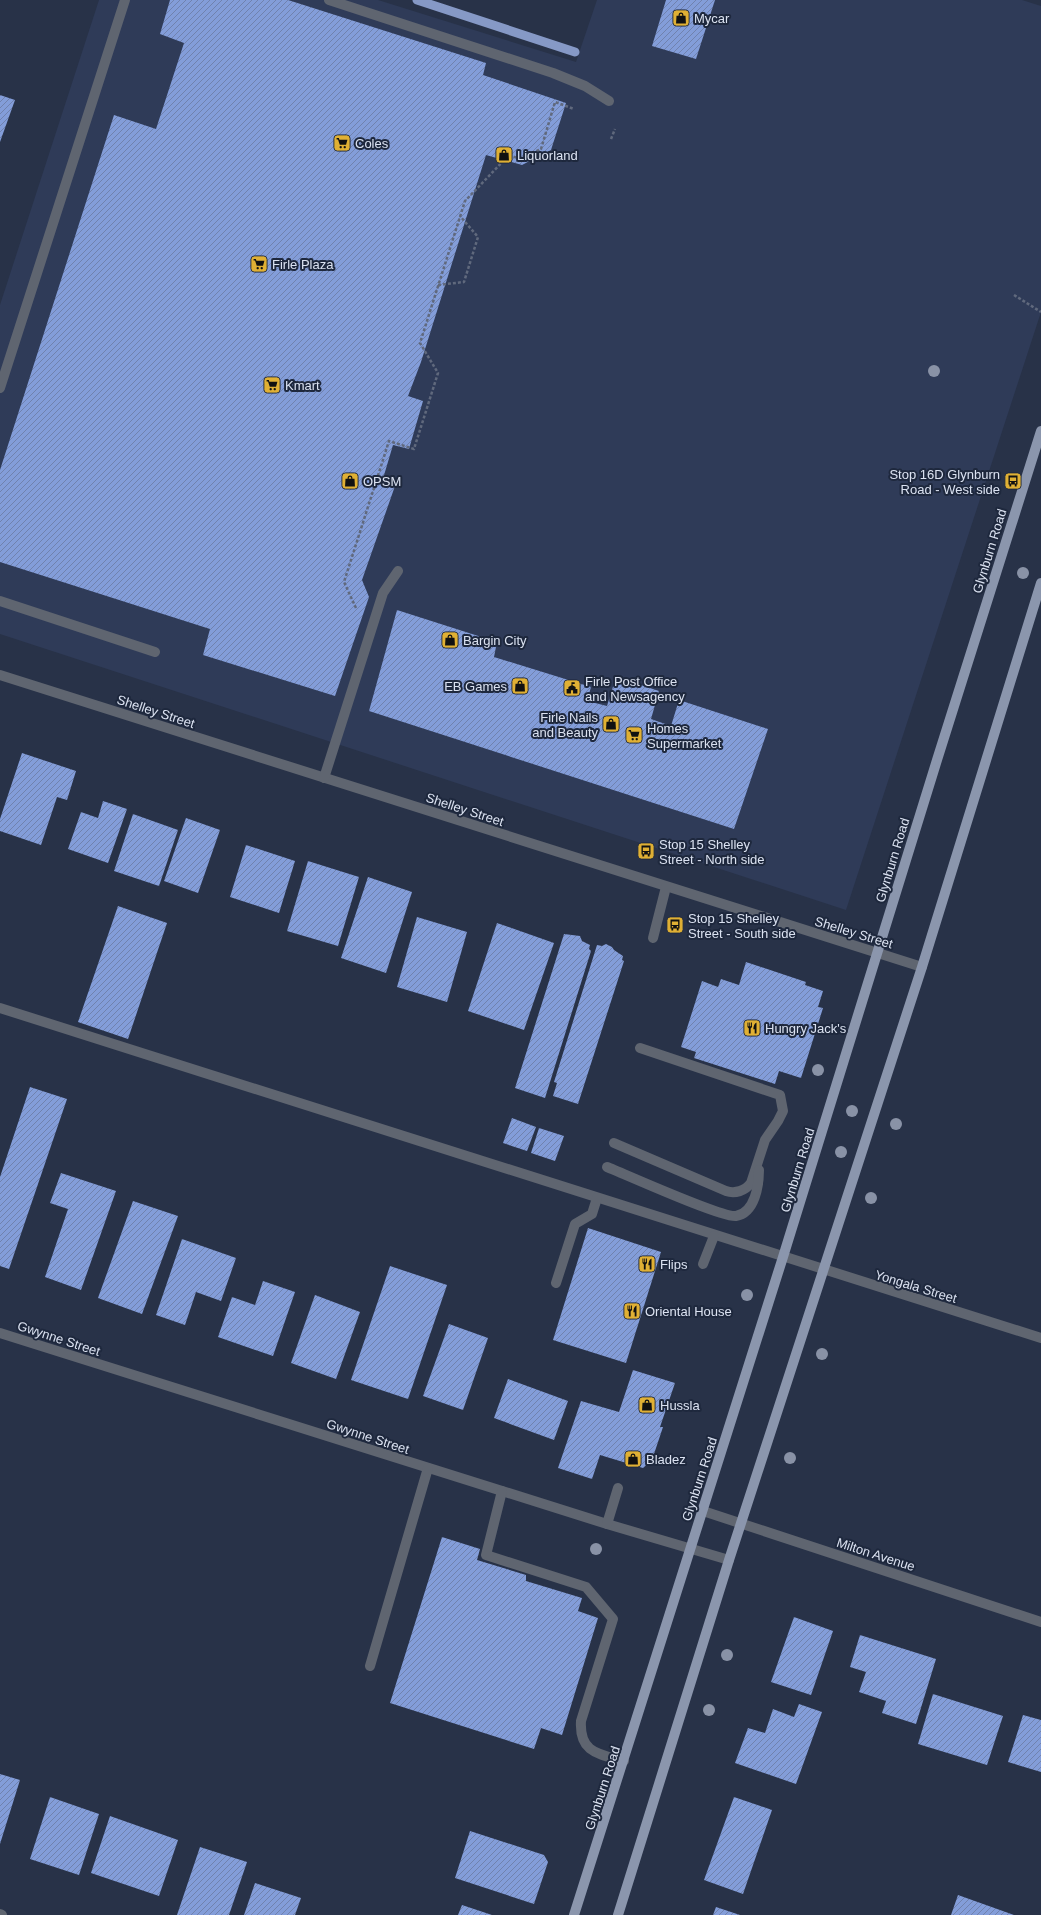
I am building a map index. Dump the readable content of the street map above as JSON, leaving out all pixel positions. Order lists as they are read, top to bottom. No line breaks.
{"streets":{"main road":["Glynburn Road"],"street":["Shelley Street","Yongala Street","Gwynne Street","Milton Avenue"]},"crossings":[["Glynburn Road","Shelley Street"],["Glynburn Road","Yongala Street"],["Glynburn Road","Gwynne Street"],["Glynburn Road","Milton Avenue"]],"places":{"shop":["Mycar","Liquorland","OPSM","Bargin City","EB Games","Firle Nails and Beauty","Hussla","Bladez"],"supermarket":["Coles","Firle Plaza","Kmart","Homes Supermarket"],"bus stop":["Stop 16D Glynburn Road - West side","Stop 15 Shelley Street - North side","Stop 15 Shelley Street - South side"],"public building":["Firle Post Office and Newsagency"],"restaurant":["Hungry Jack's","Flips","Oriental House"]}}
